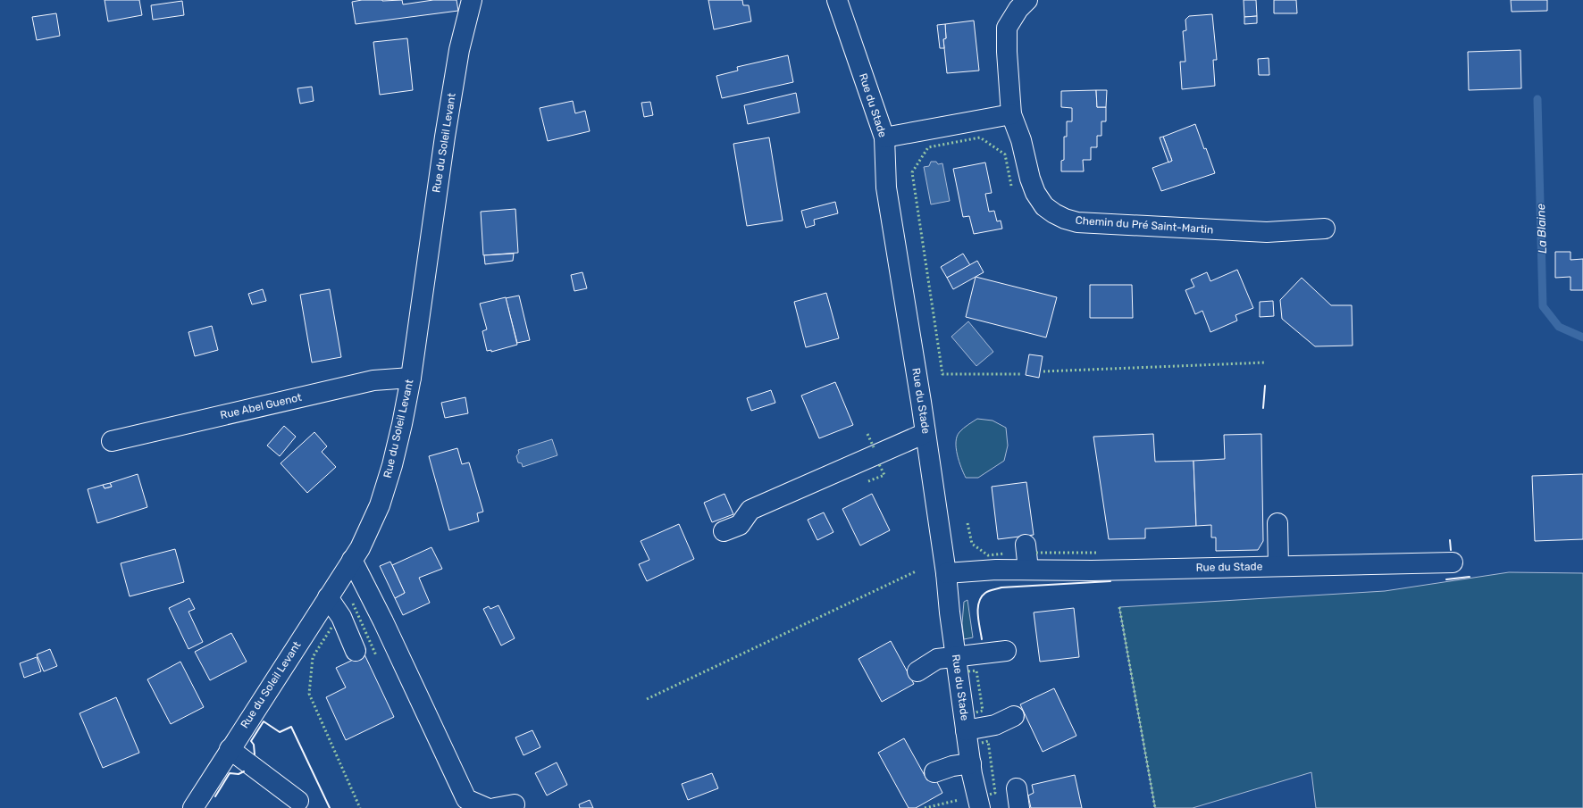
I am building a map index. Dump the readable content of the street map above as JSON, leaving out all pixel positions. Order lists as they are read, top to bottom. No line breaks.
{"streets":{"street":["Rue du Stade","Rue du Soleil Levant","Chemin du Pré Saint-Martin","Rue Abel Guenot"]},"crossings":[["Rue du Soleil Levant","Rue Abel Guenot"]],"water":["La Blaine"]}
